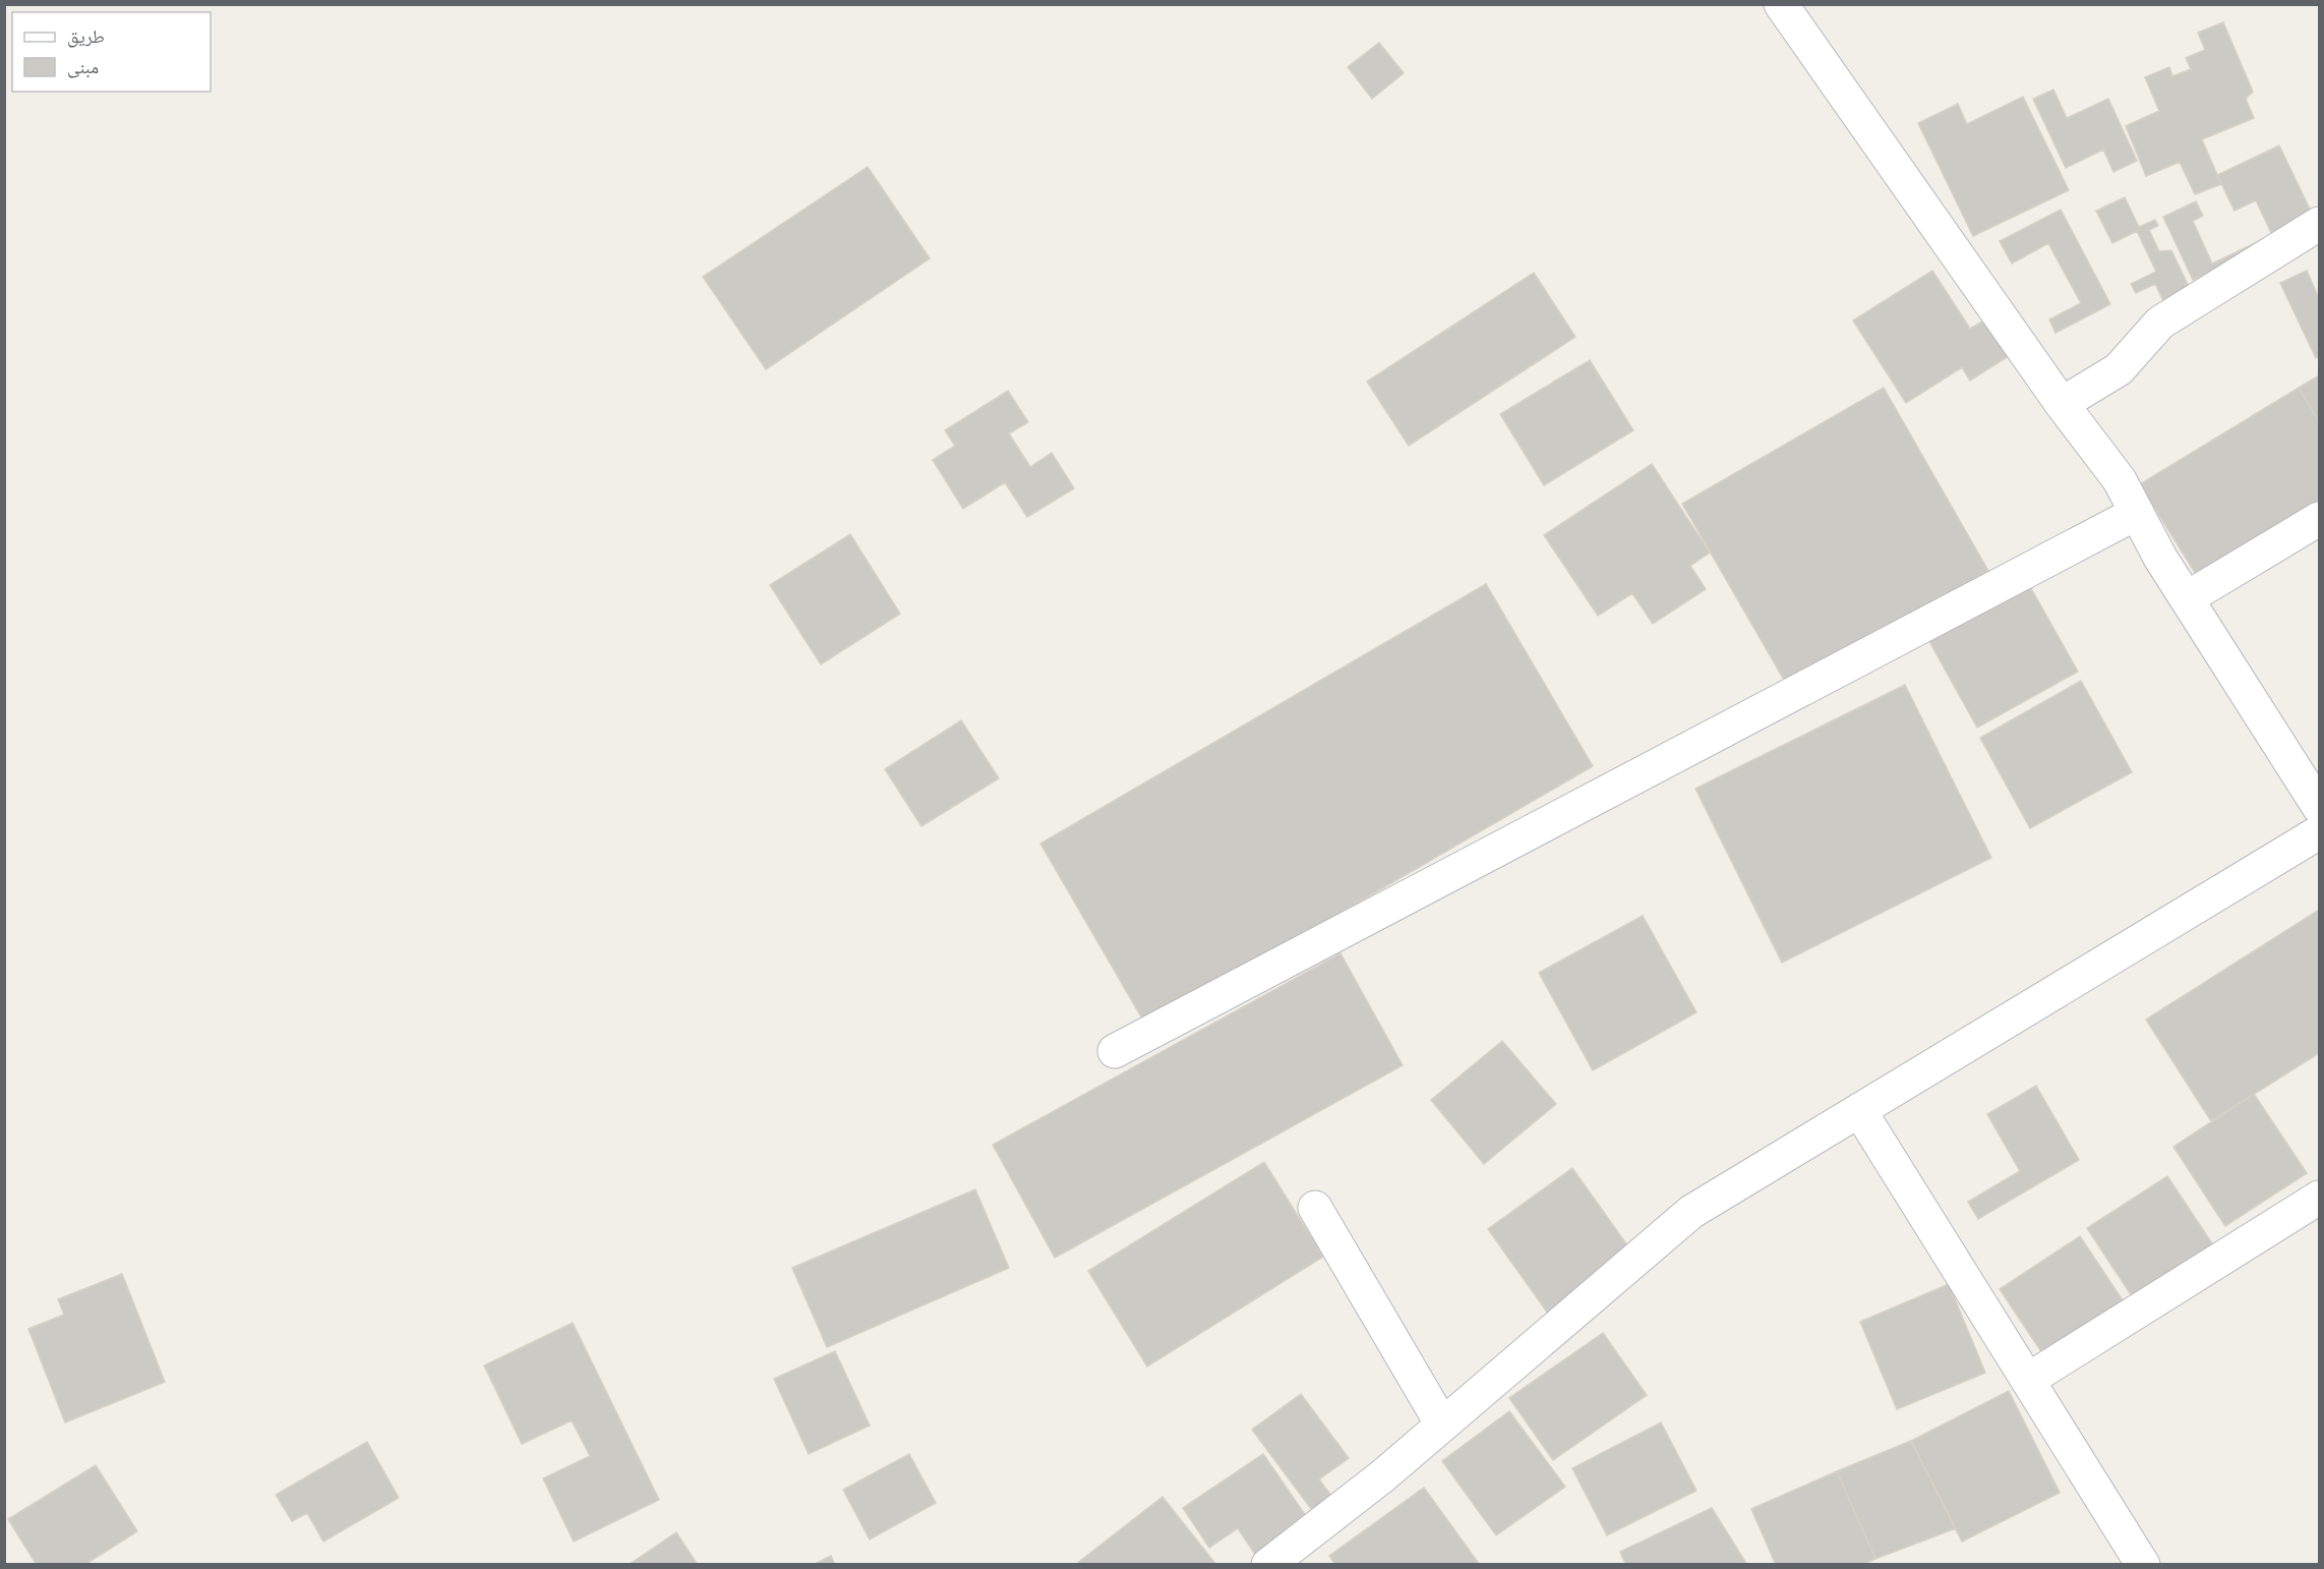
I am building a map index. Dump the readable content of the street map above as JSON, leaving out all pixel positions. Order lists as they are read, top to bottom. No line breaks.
{"legend":["طريق","مبنى"]}
